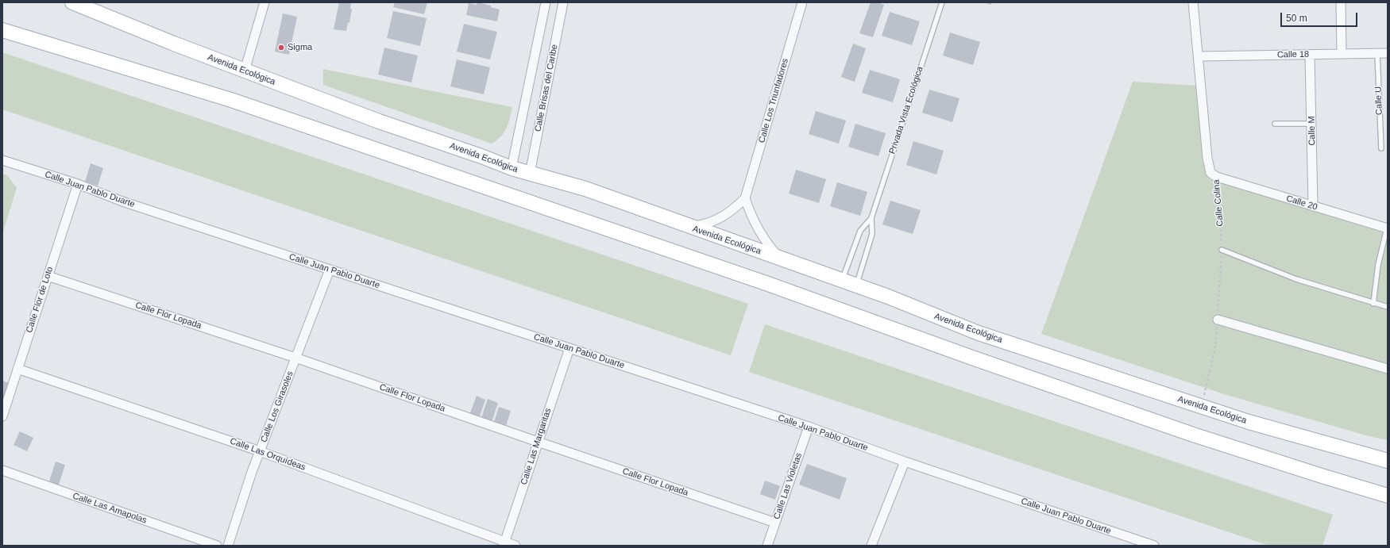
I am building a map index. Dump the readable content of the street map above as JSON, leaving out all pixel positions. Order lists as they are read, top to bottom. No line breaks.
{"streets":{"main road":["Avenida Ecológica"],"street":["Calle 18","Calle Brisas del Caribe","Calle Los Triunfadores","Calle M","Calle Juan Pablo Duarte","Calle Colina","Calle 20","Calle Flor de Loto","Calle Flor Lopada","Calle Los Girasoles","Calle Las Margaritas","Calle Las Orquídeas","Calle Las Violetas","Calle Las Amapolas"],"lane":["Calle U","Privada Vista Ecológica"]},"crossings":[["Calle 18","Calle U"],["Calle 18","Calle M"],["Calle 18","Calle Colina"],["Avenida Ecológica","Calle Brisas del Caribe"],["Avenida Ecológica","Calle Los Triunfadores"],["Avenida Ecológica","Privada Vista Ecológica"],["Avenida Ecológica","Calle Colina"],["Calle M","Calle 20"],["Calle Juan Pablo Duarte","Calle Flor de Loto"],["Calle Juan Pablo Duarte","Calle Los Girasoles"],["Calle Juan Pablo Duarte","Calle Las Margaritas"],["Calle Juan Pablo Duarte","Calle Las Violetas"],["Calle Colina","Calle 20"],["Calle Flor de Loto","Calle Flor Lopada"],["Calle Flor de Loto","Calle Las Orquídeas"],["Calle Flor Lopada","Calle Los Girasoles"],["Calle Flor Lopada","Calle Las Margaritas"],["Calle Flor Lopada","Calle Las Violetas"],["Calle Los Girasoles","Calle Las Orquídeas"],["Calle Las Margaritas","Calle Las Orquídeas"]],"places":["Sigma"],"scale_bar":"50 m"}
